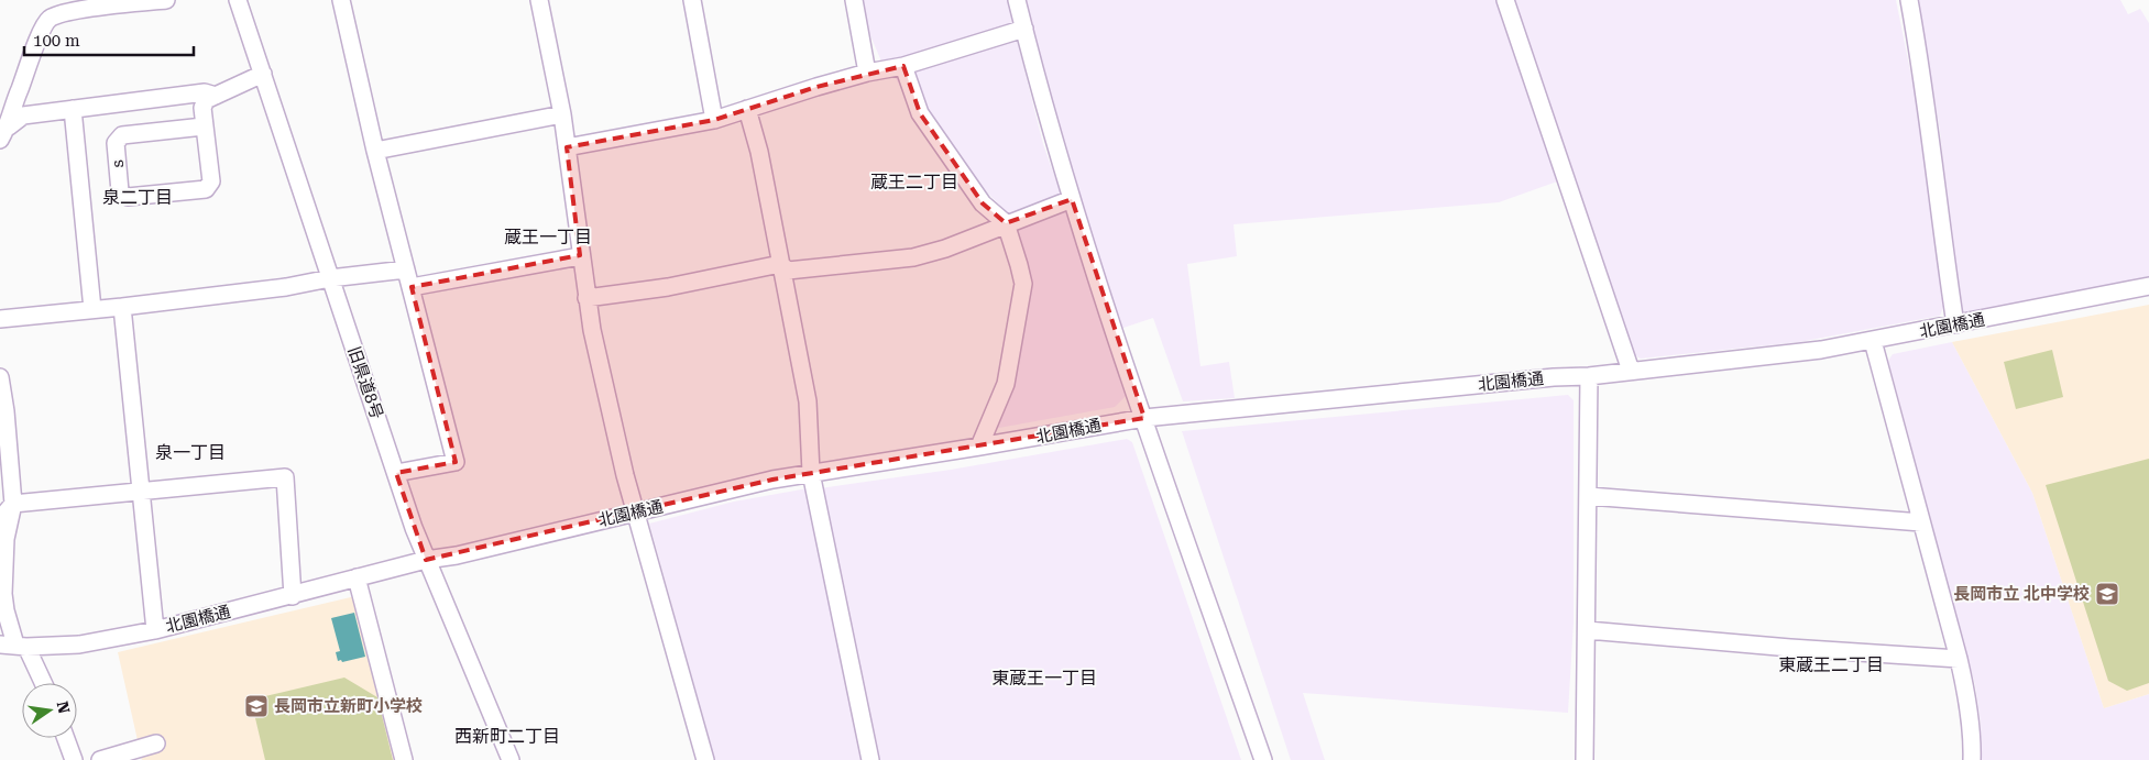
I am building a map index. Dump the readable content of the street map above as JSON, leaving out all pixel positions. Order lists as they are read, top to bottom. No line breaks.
{"streets":{"street":["s","北園橋通","旧県道8号"]},"crossings":[["北園橋通","旧県道8号"]],"districts":["蔵王二丁目","泉二丁目","蔵王一丁目","泉一丁目","東蔵王二丁目","東蔵王一丁目","西新町二丁目"],"places":{"school or university":["長岡市立 北中学校","長岡市立新町小学校"]},"scale_bar":"100 m","north":"right"}
